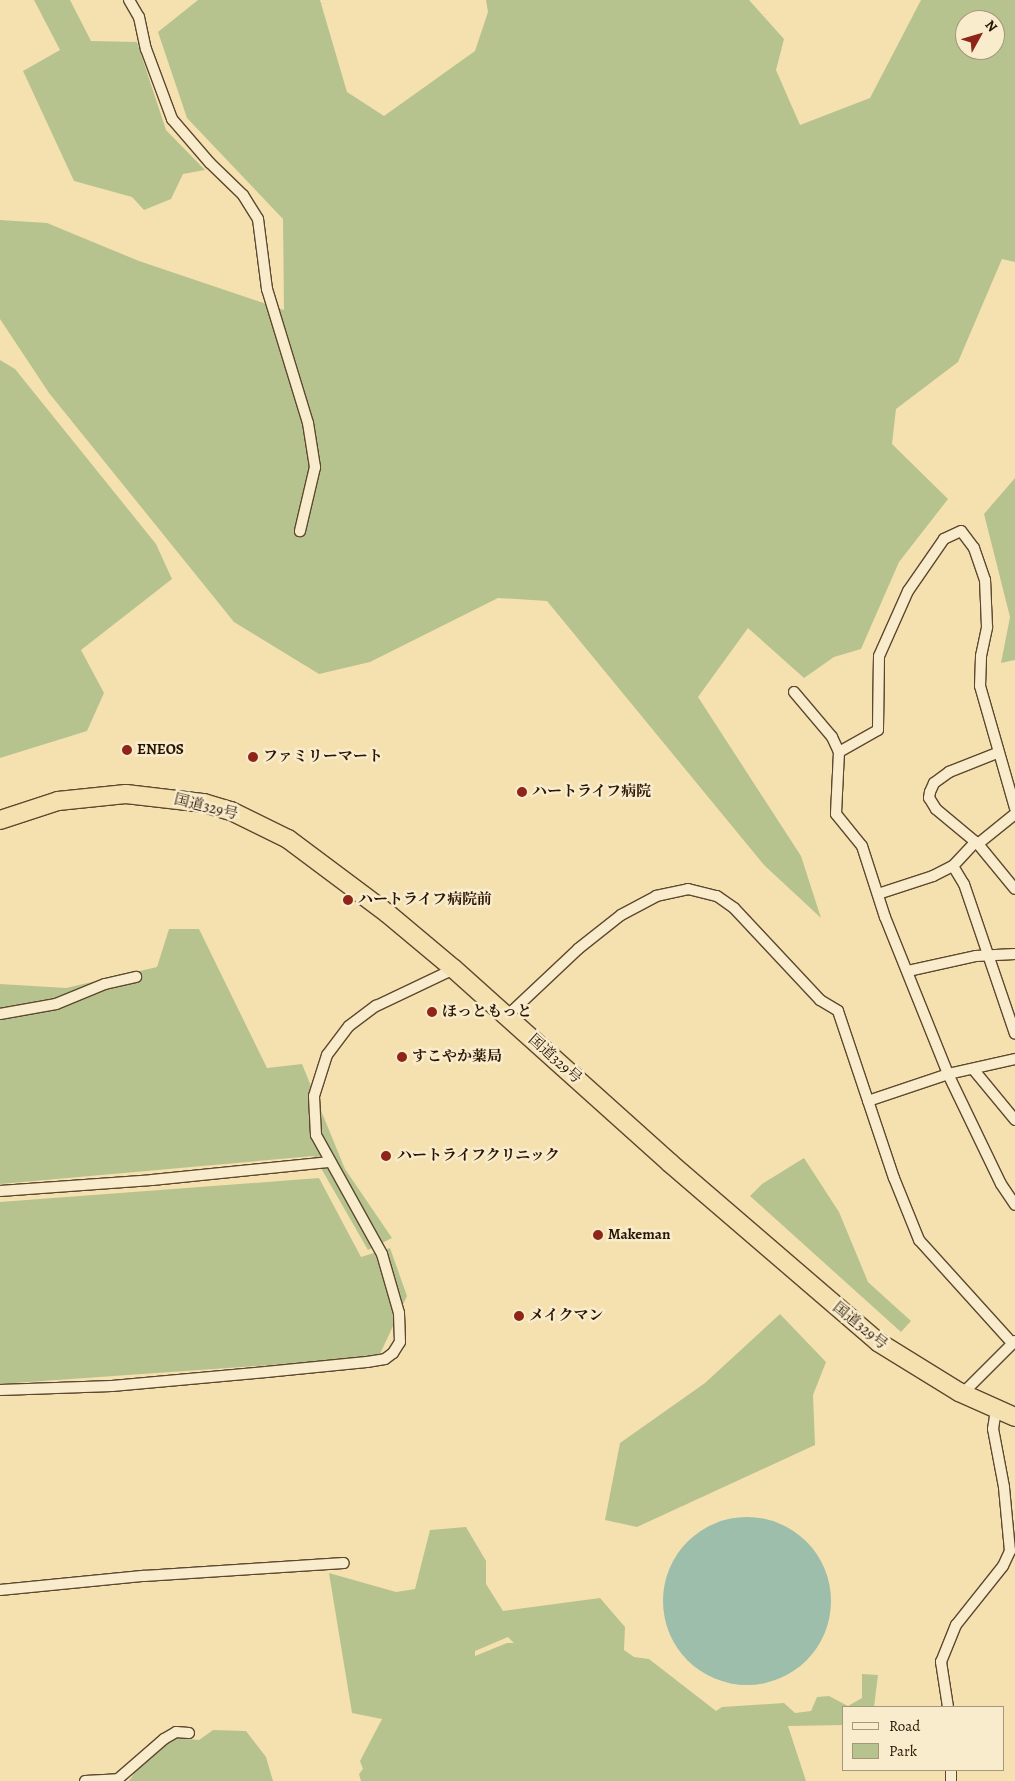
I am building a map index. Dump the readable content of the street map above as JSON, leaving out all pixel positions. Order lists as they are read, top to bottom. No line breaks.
{"streets":{"highway":["国道329号"]},"places":["ENEOS","ファミリーマート","ハートライフ病院","ハートライフ病院前","ほっともっと","すこやか薬局","ハートライフクリニック","Makeman","メイクマン"],"legend":["Road","Park"],"north":"top right"}
